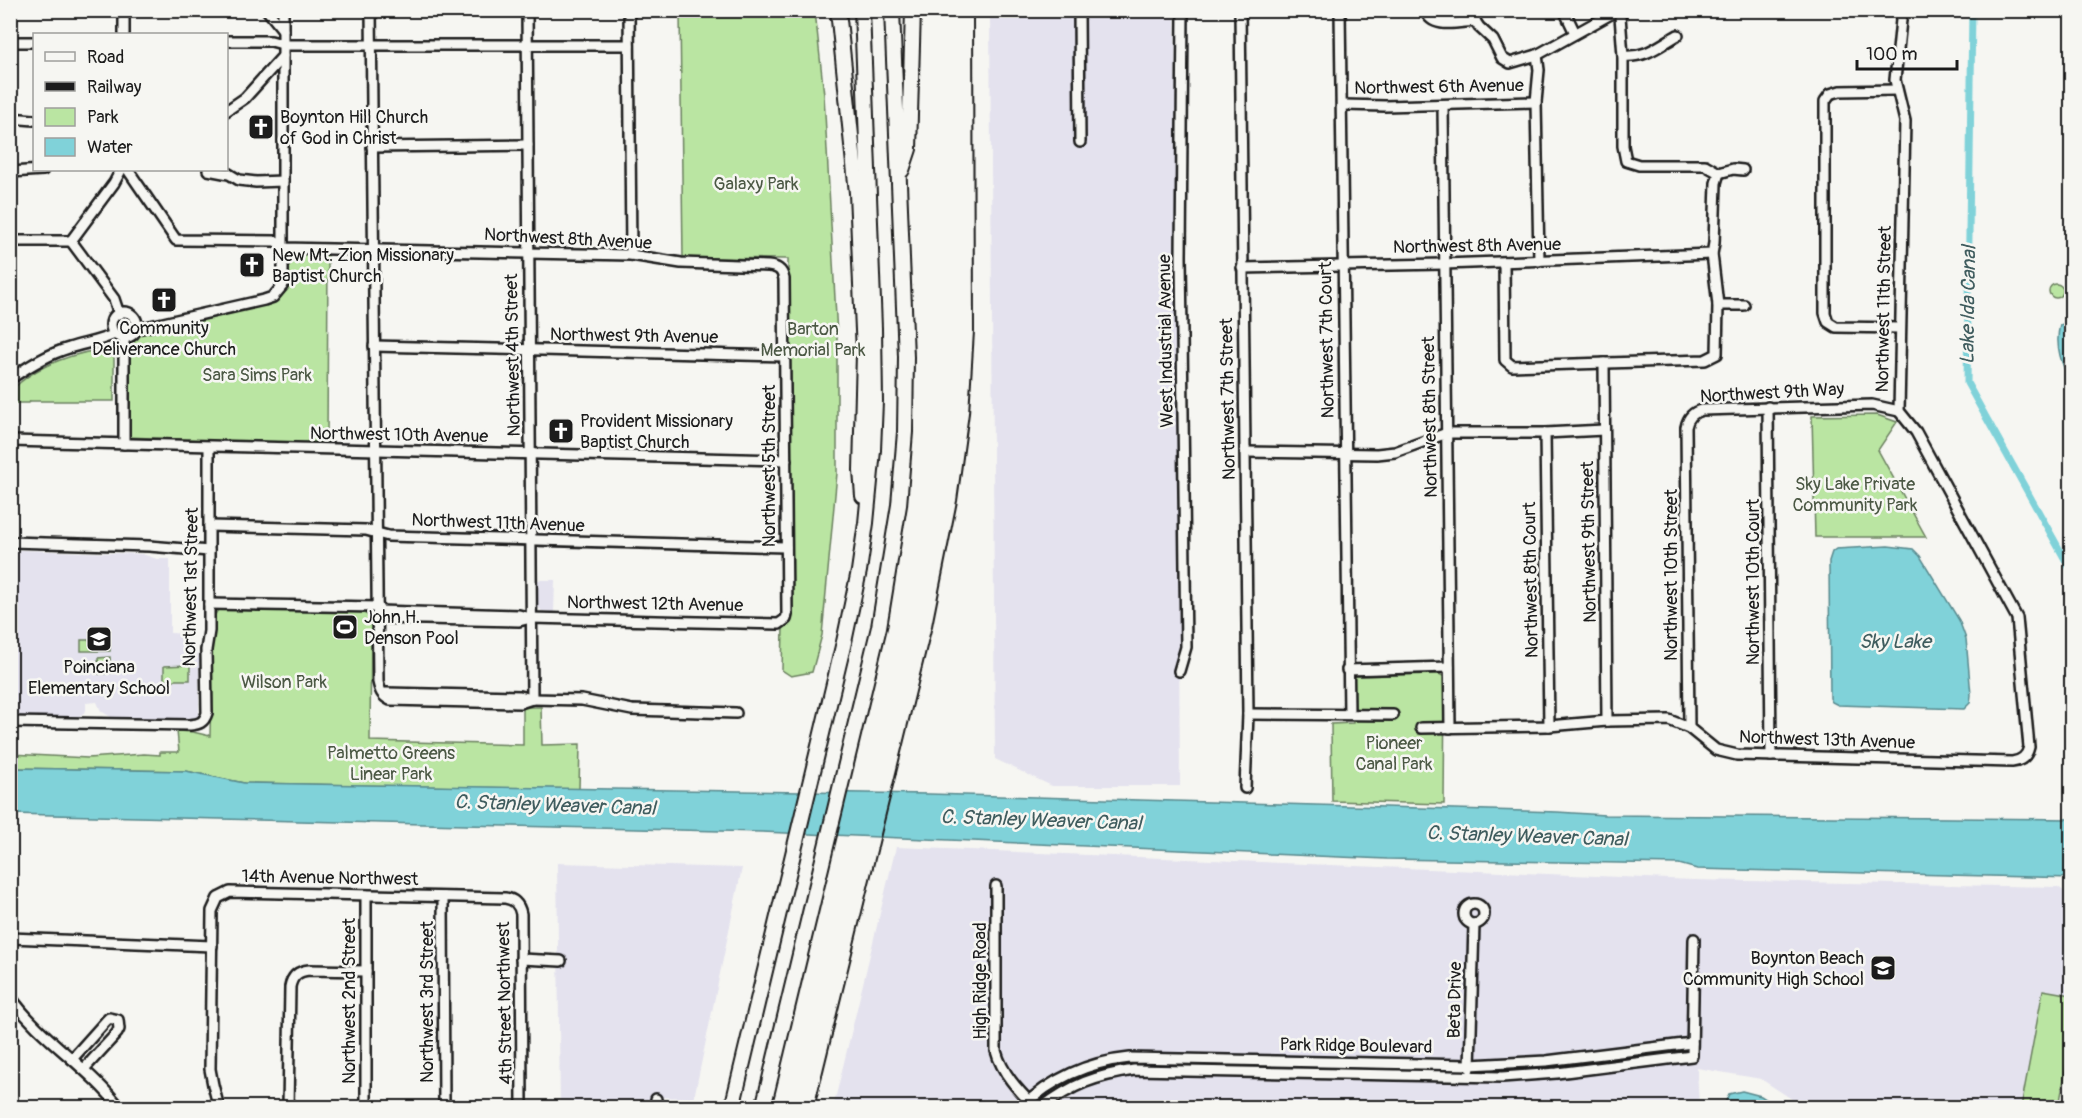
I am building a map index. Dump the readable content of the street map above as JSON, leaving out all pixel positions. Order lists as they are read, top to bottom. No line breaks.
{"streets":{"street":["Northwest 6th Avenue","Northwest 8th Avenue","Northwest 11th Street","Northwest 9th Avenue","Northwest 7th Court","West Industrial Avenue","Northwest 4th Street","Northwest 9th Way","Northwest 7th Street","Northwest 8th Street","Northwest 10th Avenue","Northwest 5th Street","Northwest 11th Avenue","Northwest 9th Street","Northwest 10th Street","Northwest 8th Court","Northwest 10th Court","Northwest 1st Street","Northwest 12th Avenue","Northwest 13th Avenue","14th Avenue Northwest","High Ridge Road","Beta Drive","Northwest 2nd Street","Northwest 3rd Street","4th Street Northwest","Park Ridge Boulevard"]},"crossings":[["Northwest 6th Avenue","Northwest 7th Court"],["Northwest 6th Avenue","Northwest 8th Street"],["Northwest 8th Avenue","Northwest 7th Court"],["Northwest 8th Avenue","Northwest 4th Street"],["Northwest 8th Avenue","Northwest 7th Street"],["Northwest 8th Avenue","Northwest 8th Street"],["Northwest 8th Avenue","Northwest 5th Street"],["Northwest 11th Street","Northwest 9th Way"],["Northwest 11th Street","Northwest 13th Avenue"],["Northwest 9th Avenue","Northwest 4th Street"],["Northwest 9th Avenue","Northwest 5th Street"],["Northwest 4th Street","Northwest 10th Avenue"],["Northwest 4th Street","Northwest 11th Avenue"],["Northwest 4th Street","Northwest 12th Avenue"],["Northwest 9th Way","Northwest 10th Street"],["Northwest 9th Way","Northwest 10th Court"],["Northwest 8th Street","Northwest 13th Avenue"],["Northwest 10th Avenue","Northwest 5th Street"],["Northwest 10th Avenue","Northwest 1st Street"],["Northwest 5th Street","Northwest 11th Avenue"],["Northwest 5th Street","Northwest 12th Avenue"],["Northwest 11th Avenue","Northwest 1st Street"],["Northwest 9th Street","Northwest 13th Avenue"],["Northwest 10th Street","Northwest 13th Avenue"],["Northwest 8th Court","Northwest 13th Avenue"],["Northwest 10th Court","Northwest 13th Avenue"],["Northwest 1st Street","Northwest 12th Avenue"],["14th Avenue Northwest","Northwest 2nd Street"],["14th Avenue Northwest","Northwest 3rd Street"],["14th Avenue Northwest","4th Street Northwest"],["High Ridge Road","Park Ridge Boulevard"],["Beta Drive","Park Ridge Boulevard"]],"water":["Lake Ida Canal","Sky Lake","C. Stanley Weaver Canal"],"parks":["Galaxy Park","Barton Memorial Park","Sara Sims Park","Sky Lake Private Community Park","Wilson Park","Pioneer Canal Park","Palmetto Greens Linear Park"],"places":{"church":["Boynton Hill Church of God in Christ","New Mt. Zion Missionary Baptist Church","Community Deliverance Church","Provident Missionary Baptist Church"],"sports":["John H. Denson Pool"],"school or university":["Poinciana Elementary School","Boynton Beach Community High School"]},"legend":["Road","Railway","Park","Water"],"scale_bar":"100 m"}
